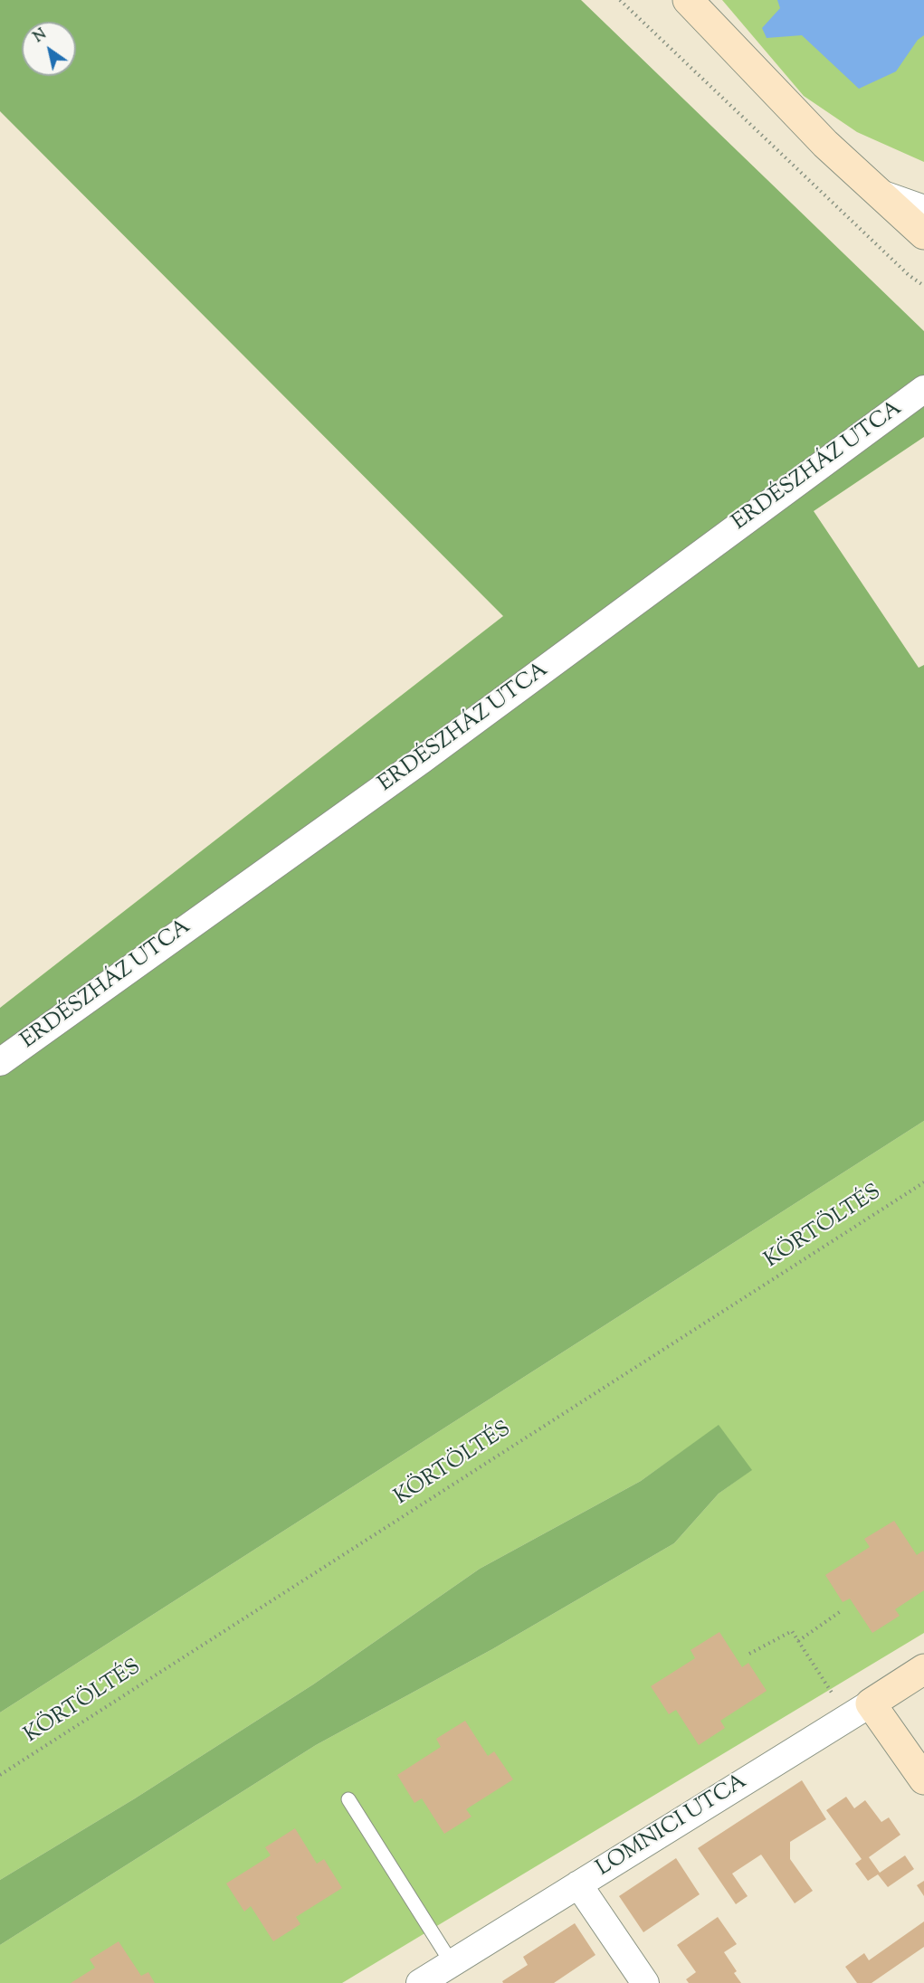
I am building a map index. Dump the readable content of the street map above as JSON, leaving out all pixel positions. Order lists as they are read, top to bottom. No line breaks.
{"streets":{"street":["ERDÉSZHÁZ UTCA","LOMNICI UTCA"],"path":["KÖRTÖLTÉS"]},"north":"top left"}
